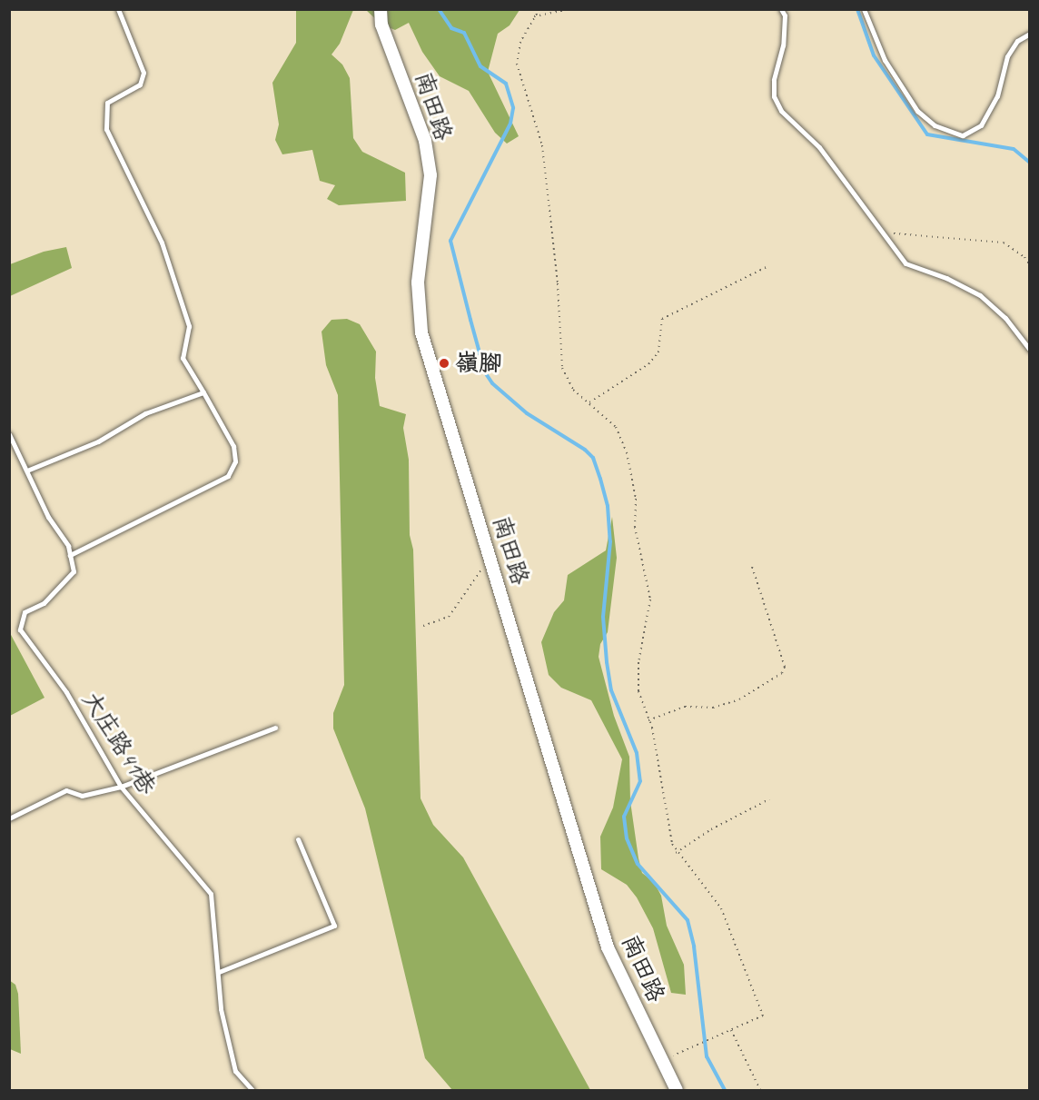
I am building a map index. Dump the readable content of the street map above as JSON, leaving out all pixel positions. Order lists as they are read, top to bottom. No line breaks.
{"streets":{"main road":["南田路"],"lane":["大庄路41巷"]},"places":["嶺腳"]}
